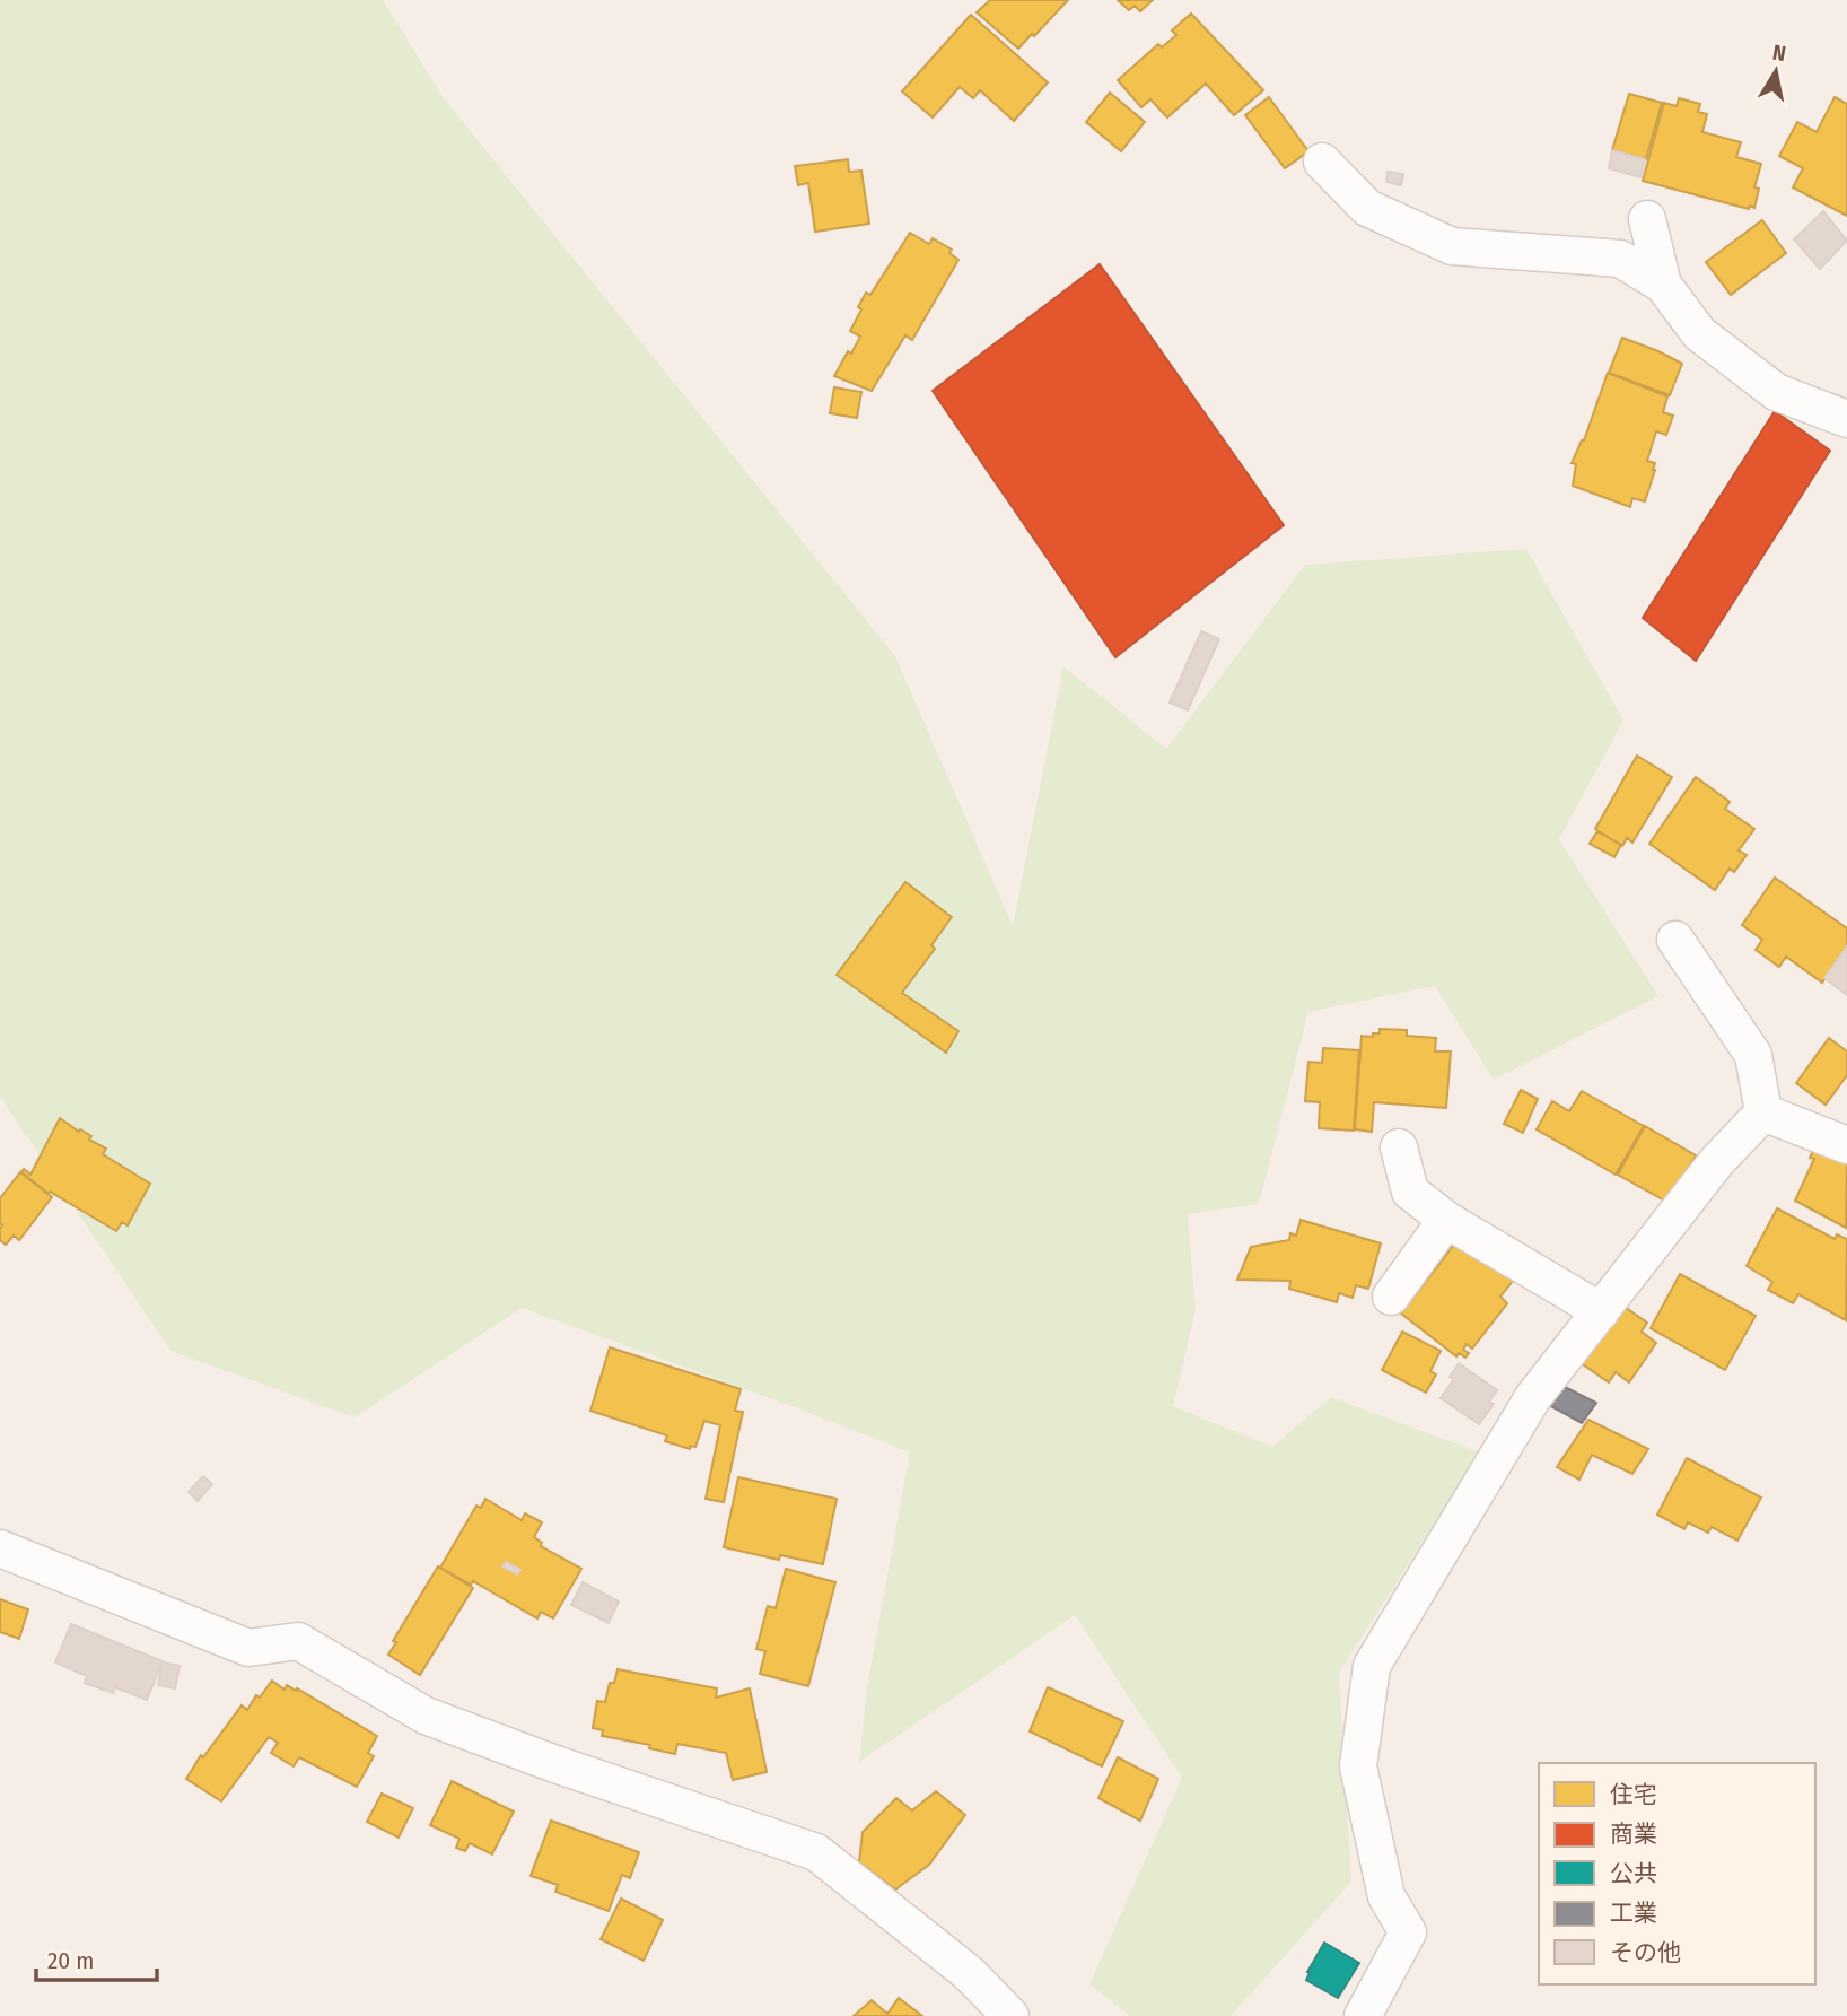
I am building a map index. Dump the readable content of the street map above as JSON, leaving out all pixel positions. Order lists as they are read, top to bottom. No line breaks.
{"legend":["住宅","商業","公共","工業","その他"],"scale_bar":"20 m","north":"top"}
